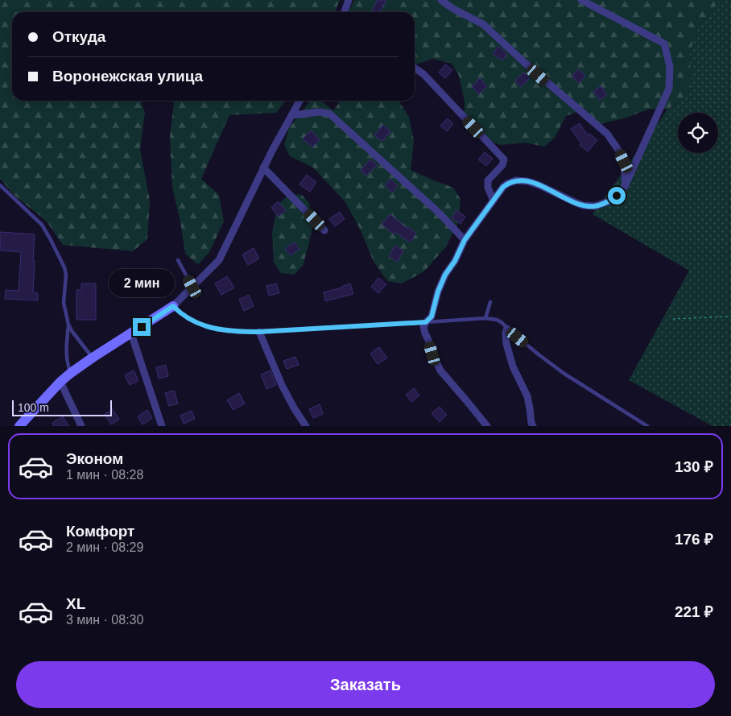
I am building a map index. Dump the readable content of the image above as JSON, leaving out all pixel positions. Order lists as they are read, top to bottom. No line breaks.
{"scale_bar":"100 m","page":{"banner":["Откуда","Воронежская улица"],"bubble":"2 мин","scale":"100 m","list":[{"name":"Эконом","note":"1 мин · 08:28","value":"130 ₽"},{"name":"Комфорт","note":"2 мин · 08:29","value":"176 ₽"},{"name":"XL","note":"3 мин · 08:30","value":"221 ₽"}],"buttons":"Заказать"}}
